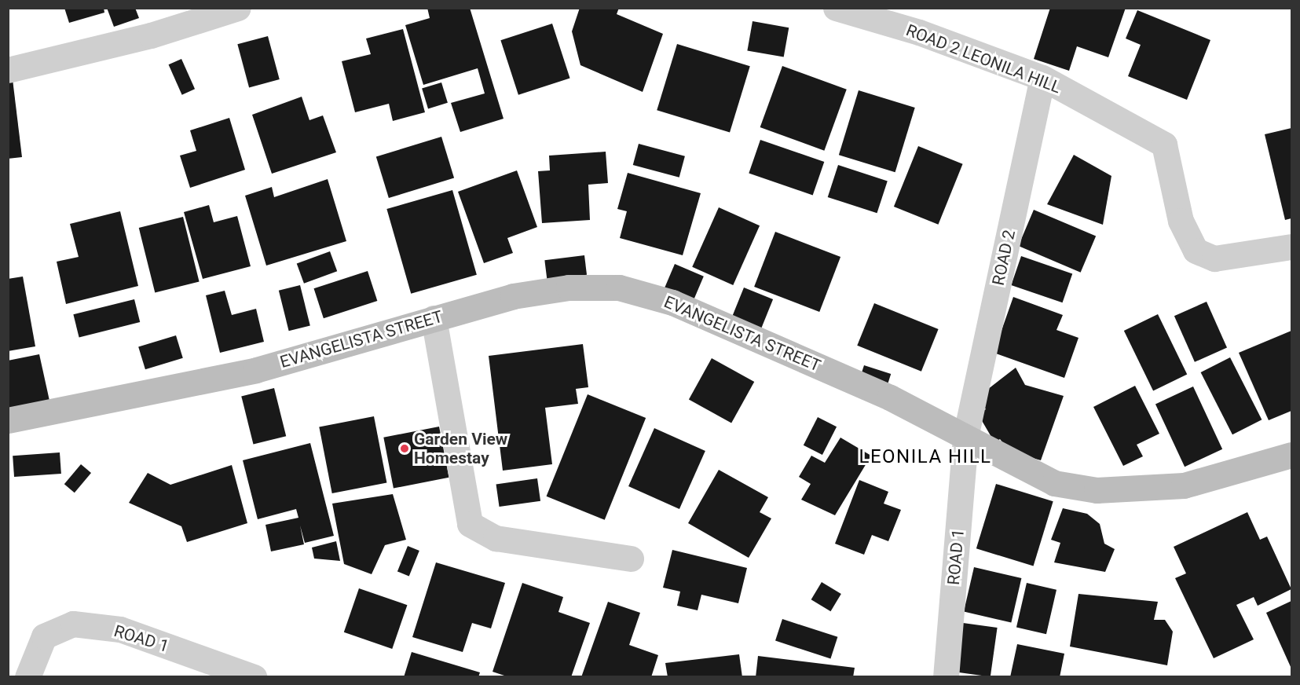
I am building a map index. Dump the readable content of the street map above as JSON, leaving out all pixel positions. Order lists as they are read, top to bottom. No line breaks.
{"streets":{"street":["ROAD 2 LEONILA HILL","ROAD 2","EVANGELISTA STREET","ROAD 1"]},"crossings":[["ROAD 2 LEONILA HILL","ROAD 2"],["ROAD 2","EVANGELISTA STREET"],["ROAD 2","ROAD 1"],["EVANGELISTA STREET","ROAD 1"]],"districts":["LEONILA HILL"],"places":["Garden View Homestay"]}
